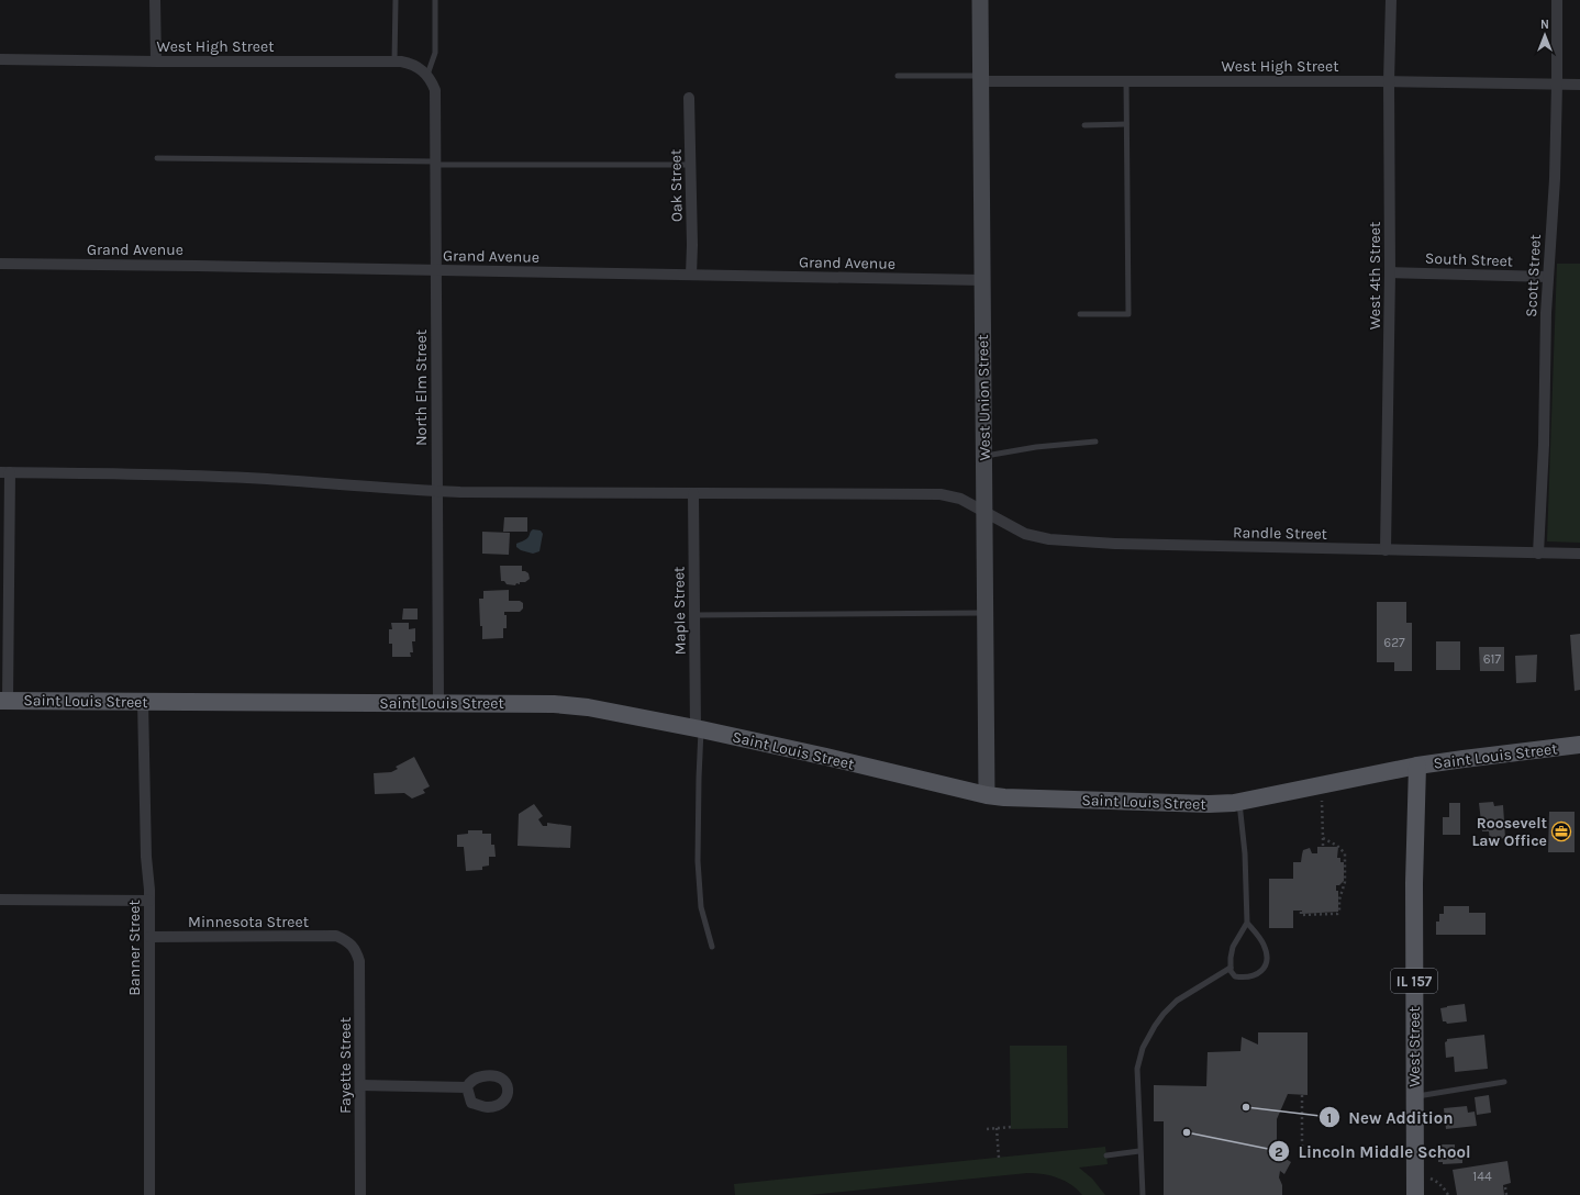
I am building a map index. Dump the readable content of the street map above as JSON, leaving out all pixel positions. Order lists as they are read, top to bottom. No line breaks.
{"streets":{"main road":["Saint Louis Street","IL 157","West Street"],"street":["West High Street","Oak Street","Grand Avenue","South Street","West 4th Street","Scott Street","North Elm Street","West Union Street","Randle Street","Maple Street","Minnesota Street","Banner Street","Fayette Street"]},"crossings":[["West High Street","West 4th Street"],["West High Street","Scott Street"],["West High Street","North Elm Street"],["West High Street","West Union Street"],["Oak Street","Grand Avenue"],["Grand Avenue","North Elm Street"],["Grand Avenue","West Union Street"],["South Street","West 4th Street"],["South Street","Scott Street"],["West 4th Street","Randle Street"],["Scott Street","Randle Street"],["North Elm Street","Randle Street"],["North Elm Street","Saint Louis Street"],["West Union Street","Randle Street"],["West Union Street","Saint Louis Street"],["Randle Street","Maple Street"],["Maple Street","Saint Louis Street"],["Saint Louis Street","Banner Street"],["Saint Louis Street","West Street"],["Minnesota Street","Banner Street"],["Minnesota Street","Fayette Street"]],"places":{"office":["Roosevelt Law Office"],"other":["New Addition","Lincoln Middle School"]},"house_numbers":["627","617","144"],"north":"top"}
